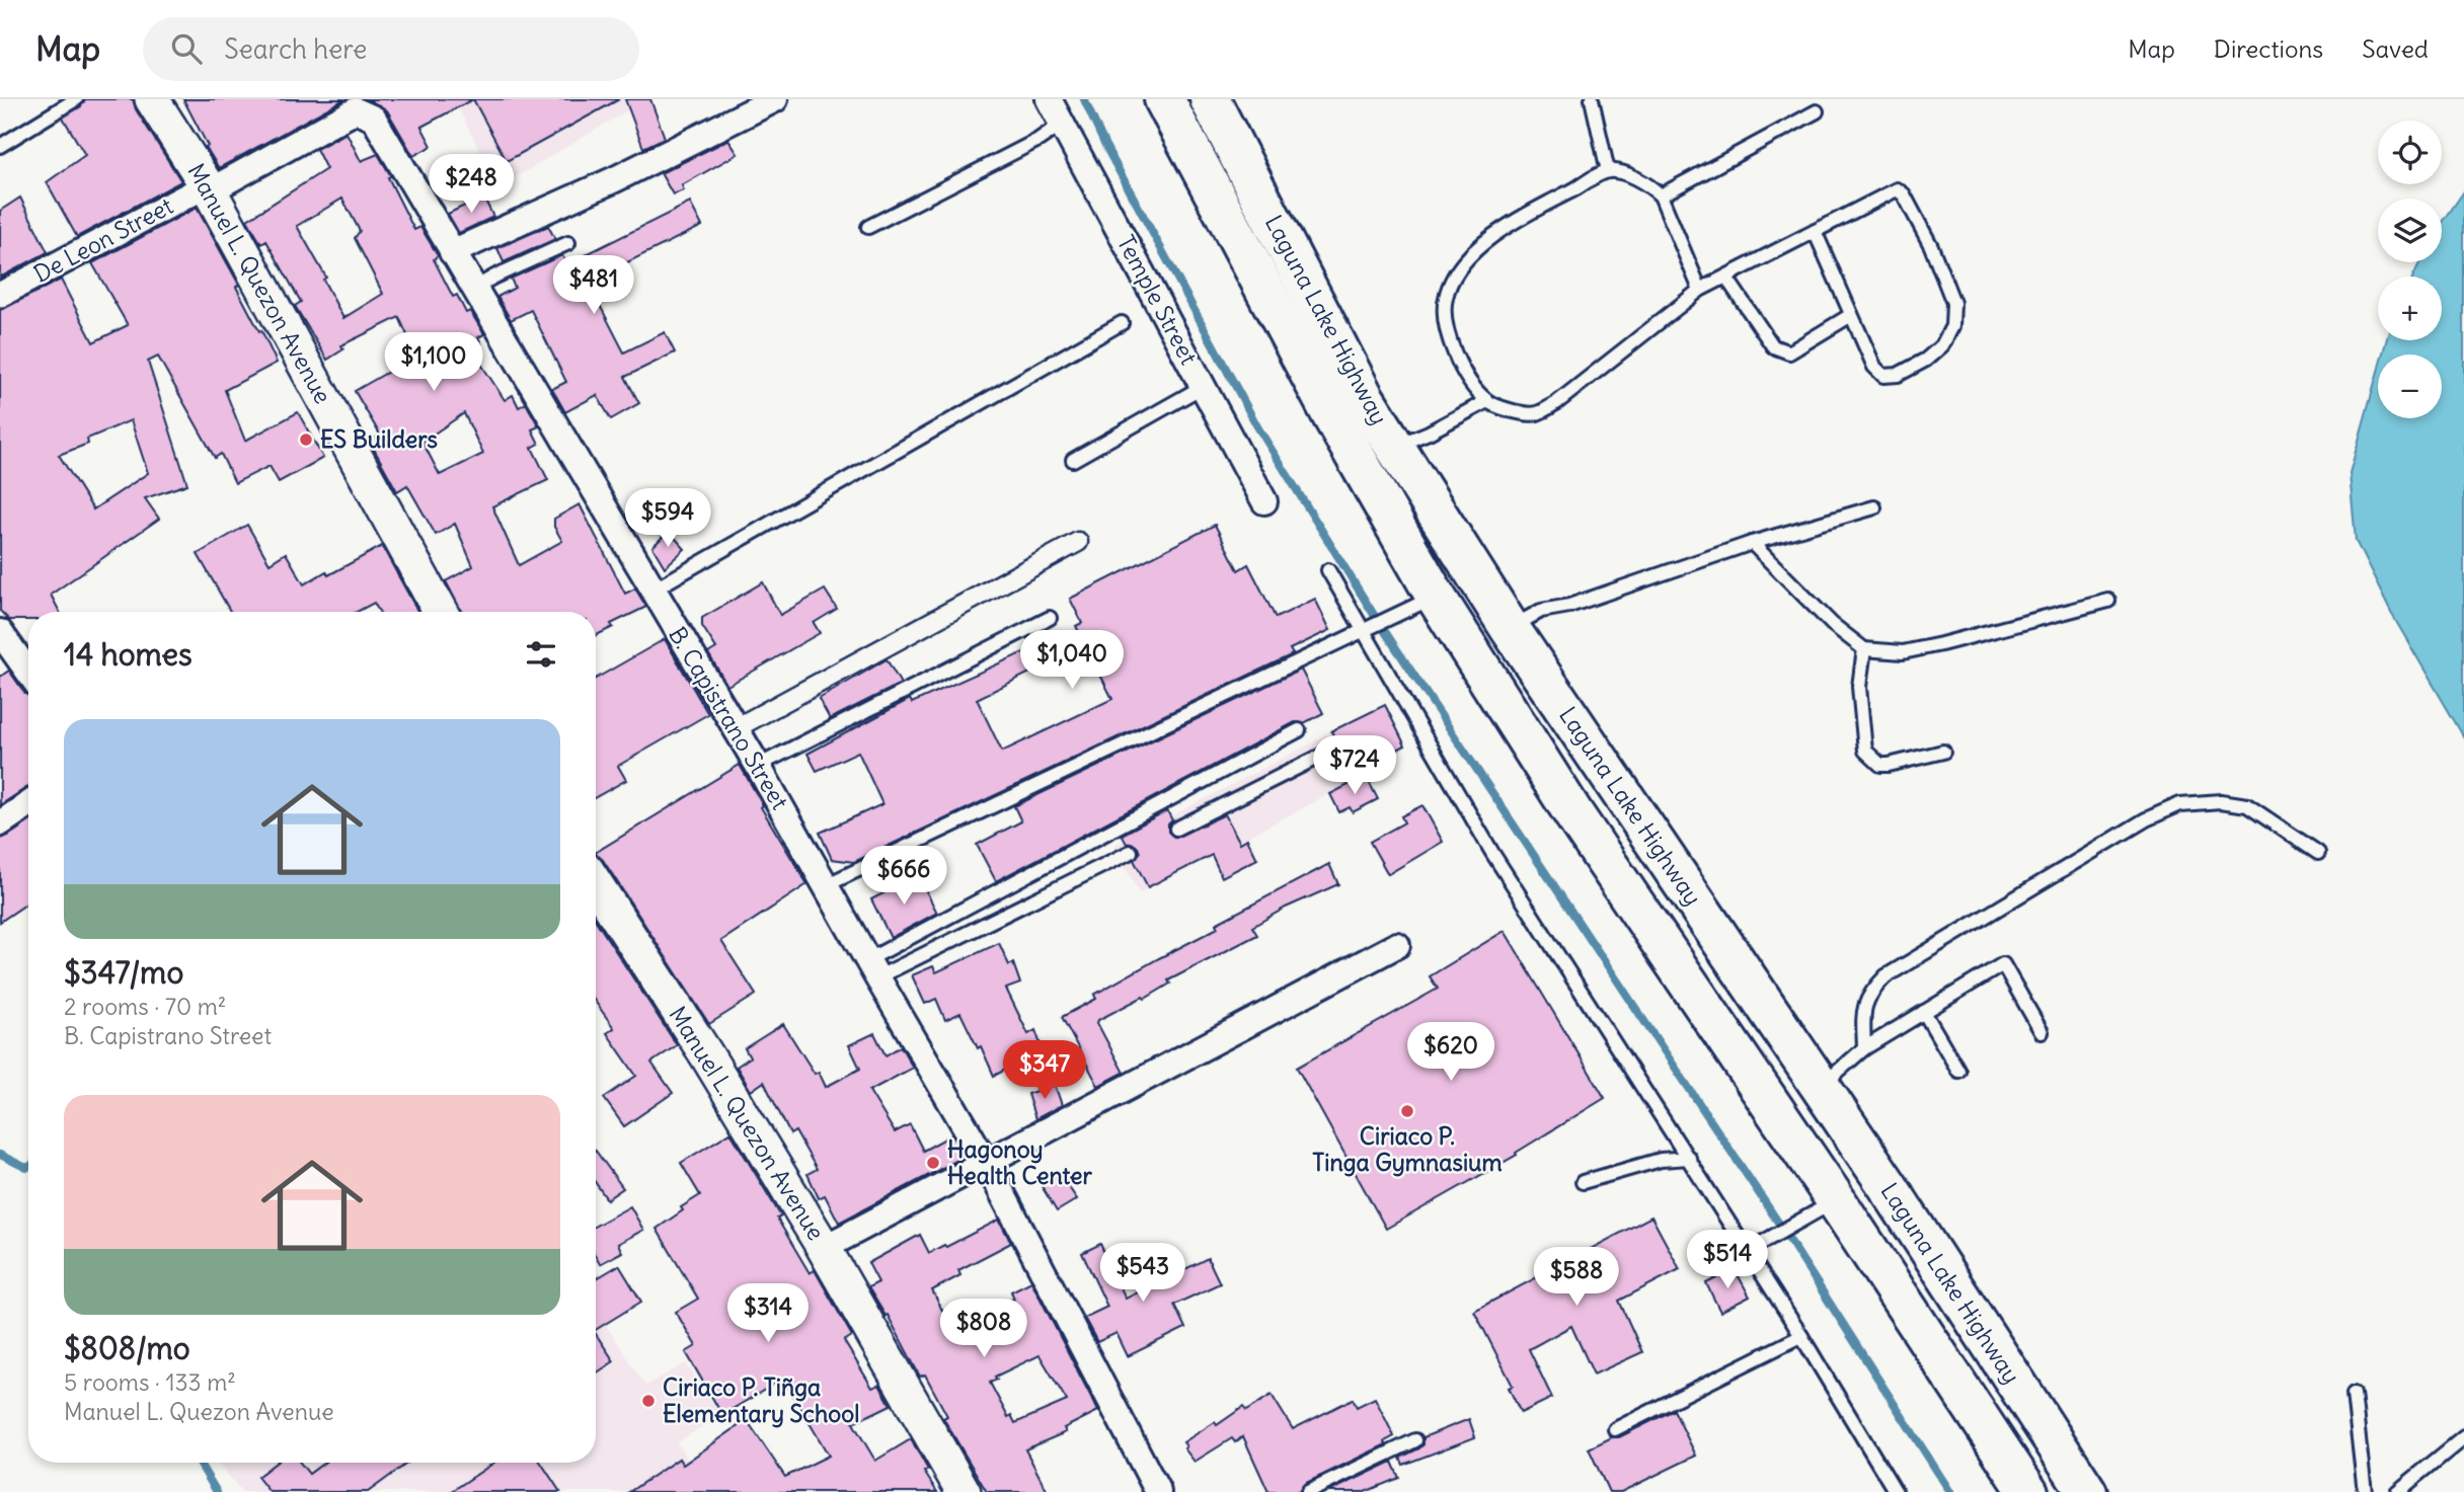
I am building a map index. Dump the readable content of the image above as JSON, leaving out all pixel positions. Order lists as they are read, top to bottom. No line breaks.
{"streets":{"main road":["Manuel L. Quezon Avenue","Laguna Lake Highway"],"street":["De Leon Street","Temple Street","B. Capistrano Street"]},"crossings":[["De Leon Street","Manuel L. Quezon Avenue"],["De Leon Street","B. Capistrano Street"],["Manuel L. Quezon Avenue","B. Capistrano Street"]],"places":["ES Builders","Ciriaco P. Tinga Gymnasium","Hagonoy Health Center","Ciriaco P. Tiñga Elementary School"],"page":{"header":"Map","search":"Search here","nav":["Map","Directions","Saved"],"map_buttons":["+","−"],"price":["$248","$481","$1,100","$594","$1,040","$724","$666","$620","$347","$514","$543","$588","$314","$808"],"heading":"14 homes","list":[{"name":"$347/mo","note":"2 rooms · 70 m² · B. Capistrano Street"},{"name":"$808/mo","note":"5 rooms · 133 m² · Manuel L. Quezon Avenue"}]}}
